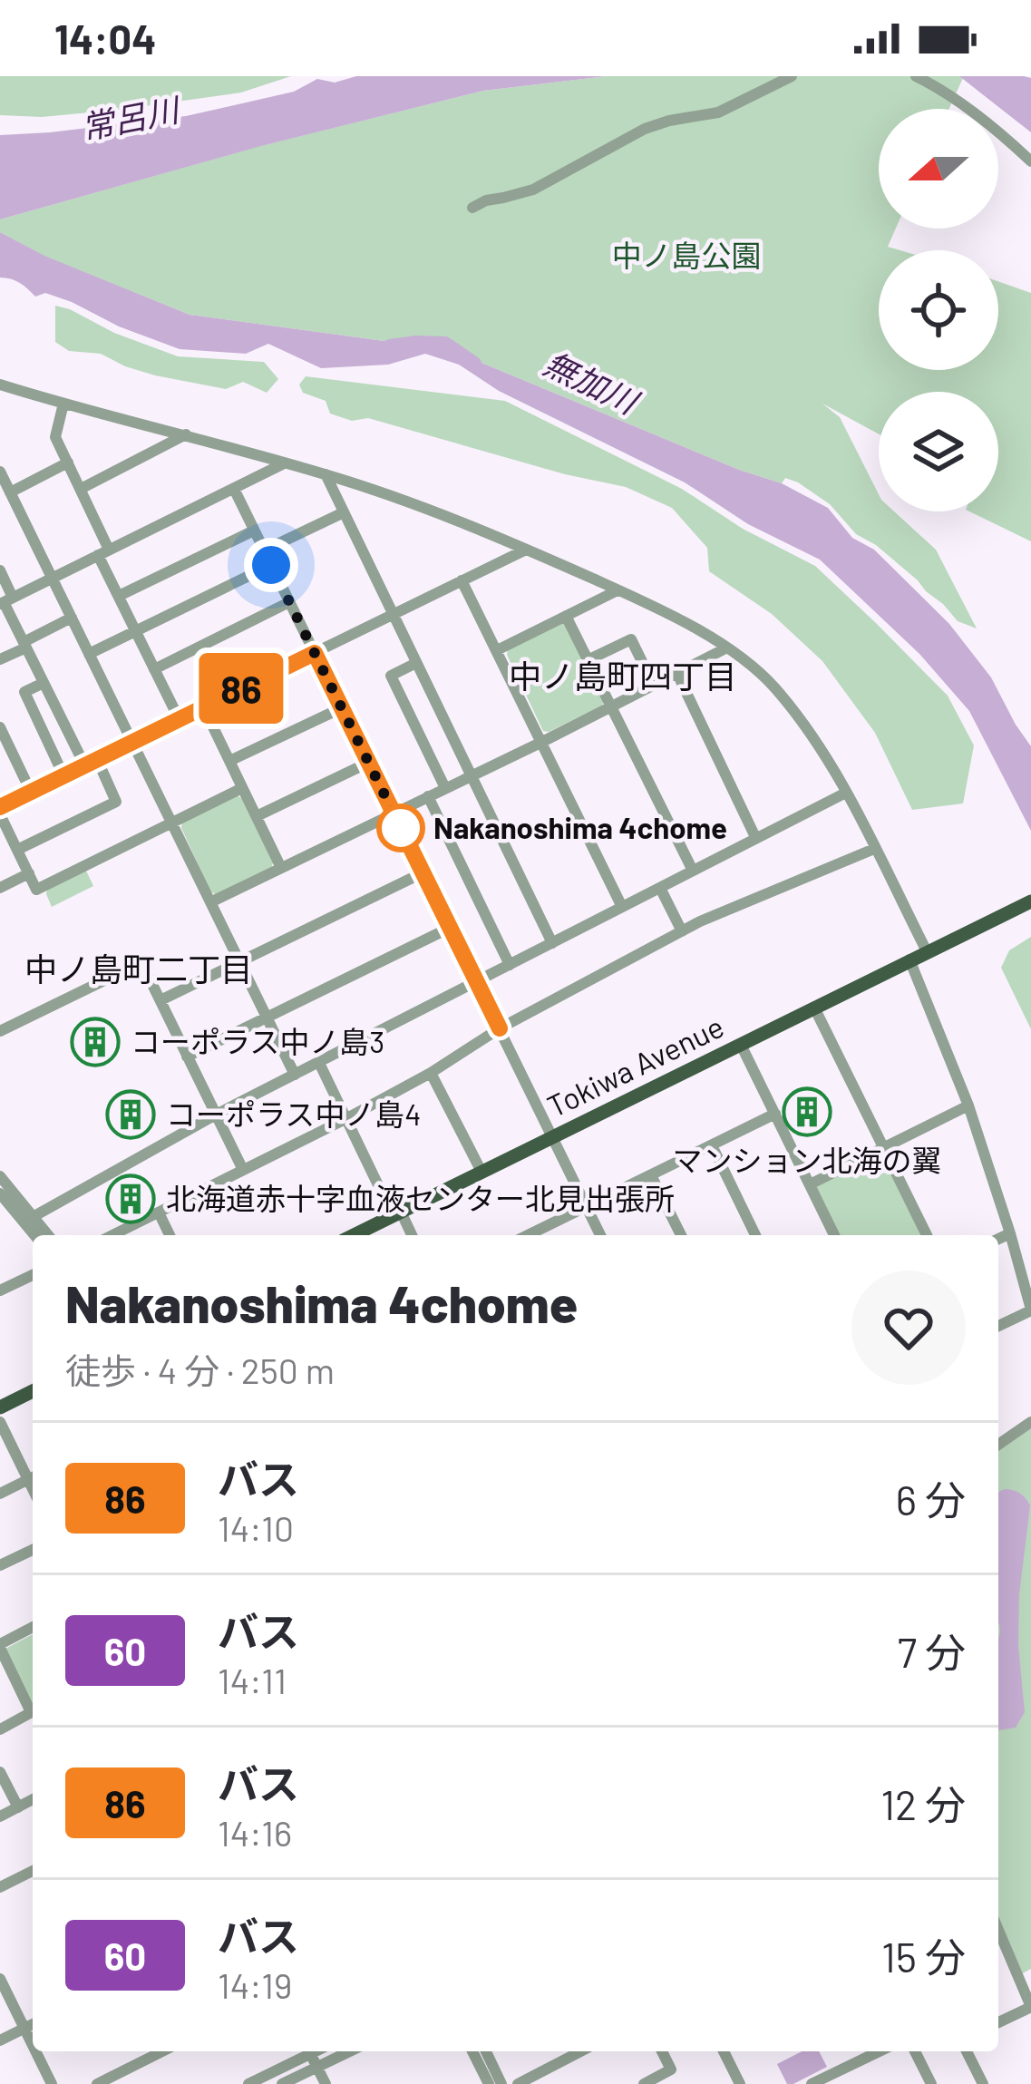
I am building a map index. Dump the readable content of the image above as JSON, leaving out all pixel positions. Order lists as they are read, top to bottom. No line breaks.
{"streets":{"main road":["Tokiwa Avenue"]},"districts":["中ノ島町四丁目","中ノ島町二丁目"],"water":["常呂川","無加川"],"parks":["中ノ島公園"],"places":{"other":["Nakanoshima 4chome"],"building":["コーポラス中ノ島3","マンション北海の翼","コーポラス中ノ島4","北海道赤十字血液センター北見出張所"]},"lines":["bus line 86"],"north":"left","page":{"status":"14:04","on_map":"86","heading":["Nakanoshima 4chome","徒歩 · 4 分 · 250 m"],"list":[{"mark":"86","name":"バス","note":"14:10","value":"6 分"},{"mark":"60","name":"バス","note":"14:11","value":"7 分"},{"mark":"86","name":"バス","note":"14:16","value":"12 分"},{"mark":"60","name":"バス","note":"14:19","value":"15 分"}]}}
